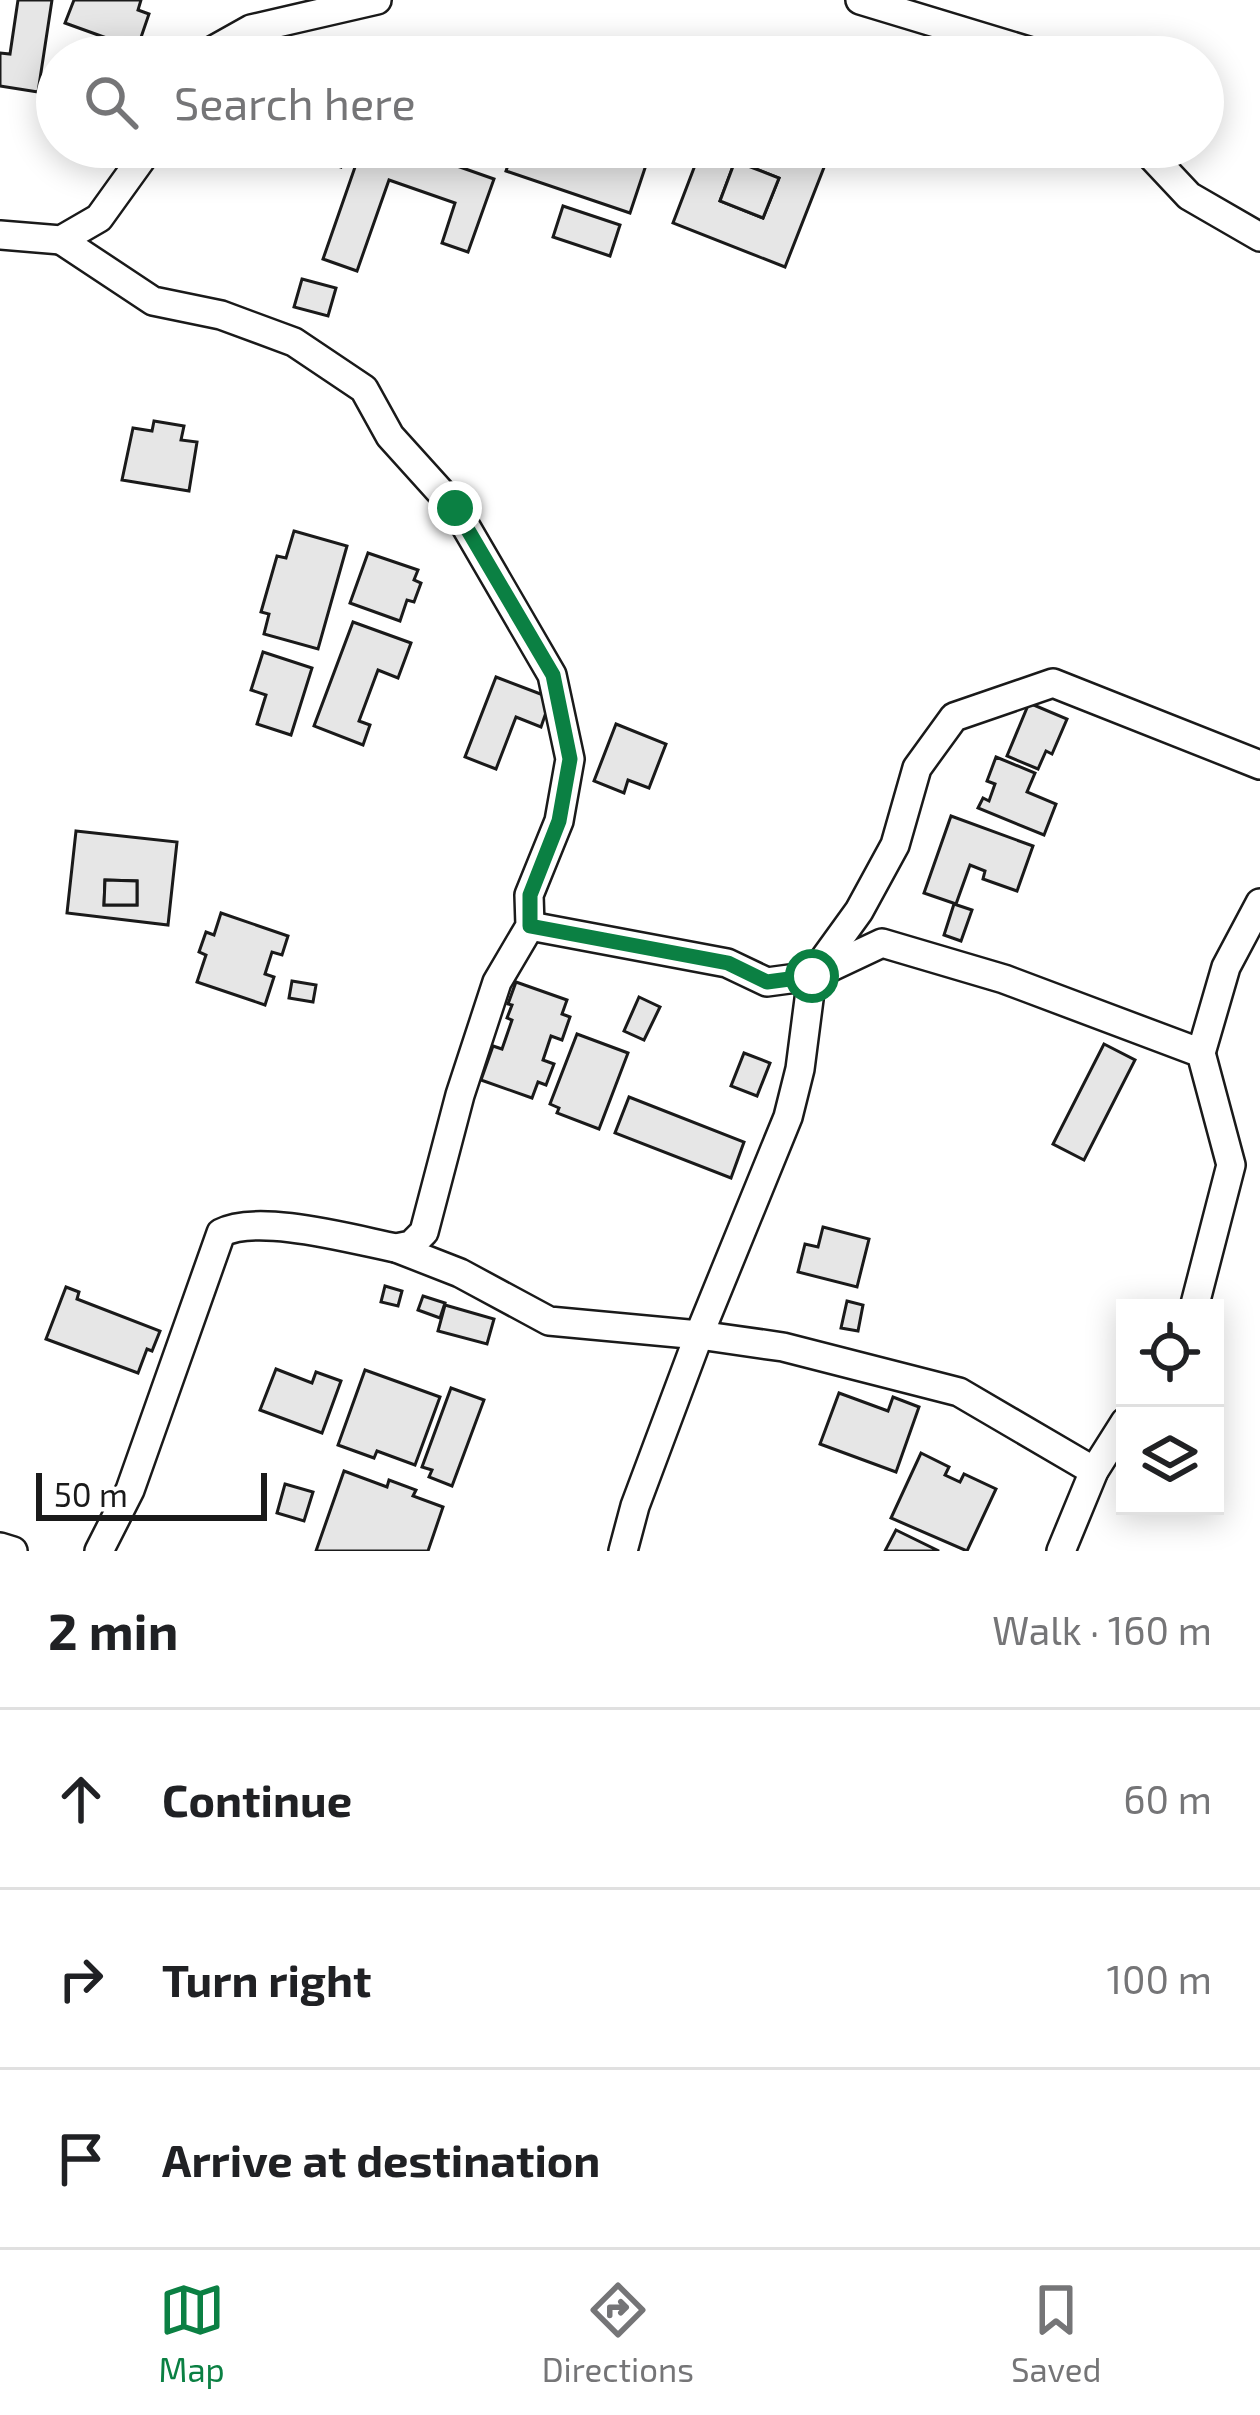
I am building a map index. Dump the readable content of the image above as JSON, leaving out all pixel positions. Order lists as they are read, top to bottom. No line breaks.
{"scale_bar":"50 m","page":{"search":"Search here","scale":"50 m","heading":["2 min","Walk · 160 m"],"list":[["Continue","60 m"],["Turn right","100 m"],"Arrive at destination"],"nav":["Map","Directions","Saved"]}}
